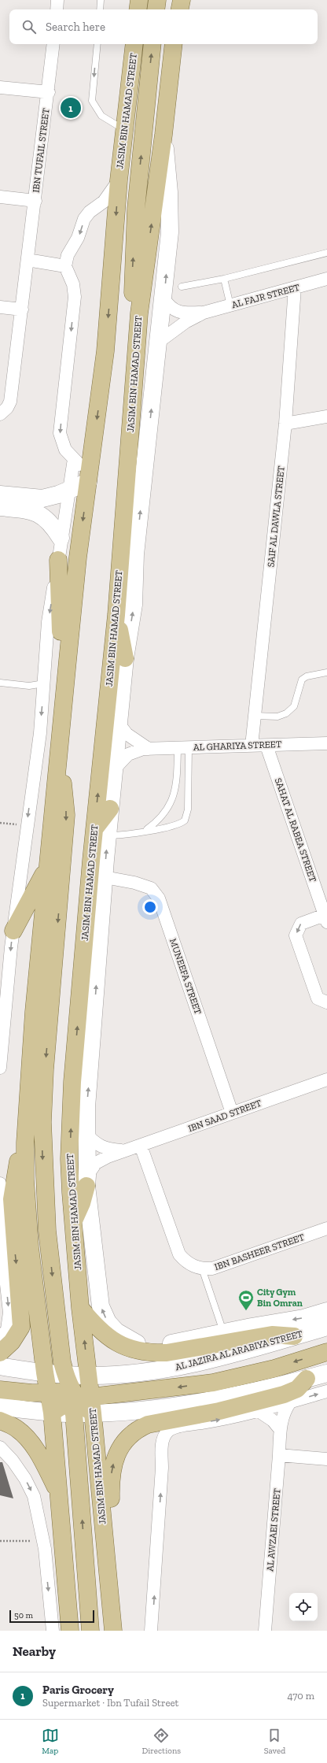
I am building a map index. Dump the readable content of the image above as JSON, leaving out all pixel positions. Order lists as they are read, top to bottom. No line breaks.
{"streets":{"main road":["JASIM BIN HAMAD STREET"],"street":["IBN TUFAIL STREET","AL FAJR STREET","SAIF AL DAWLA STREET","AL GHARIYA STREET","SAHAT AL RABEA STREET","MUNEEFA STREET","IBN SAAD STREET","IBN BASHEER STREET","AL JAZIRA AL ARABIYA STREET","AL AWZAEI STREET"]},"crossings":[["JASIM BIN HAMAD STREET","AL FAJR STREET"],["JASIM BIN HAMAD STREET","AL GHARIYA STREET"],["JASIM BIN HAMAD STREET","MUNEEFA STREET"],["JASIM BIN HAMAD STREET","IBN SAAD STREET"],["JASIM BIN HAMAD STREET","AL JAZIRA AL ARABIYA STREET"],["AL FAJR STREET","SAIF AL DAWLA STREET"],["SAIF AL DAWLA STREET","AL GHARIYA STREET"],["AL GHARIYA STREET","SAHAT AL RABEA STREET"],["MUNEEFA STREET","IBN SAAD STREET"],["IBN SAAD STREET","IBN BASHEER STREET"]],"places":{"sports":["City Gym Bin Omran"]},"scale_bar":"50 m","page":{"search":"Search here","pins":"1","scale":"50 m","heading":"Nearby","list":[{"mark":"1","name":"Paris Grocery","note":"Supermarket · Ibn Tufail Street","value":"470 m"}],"nav":["Map","Directions","Saved"]}}
